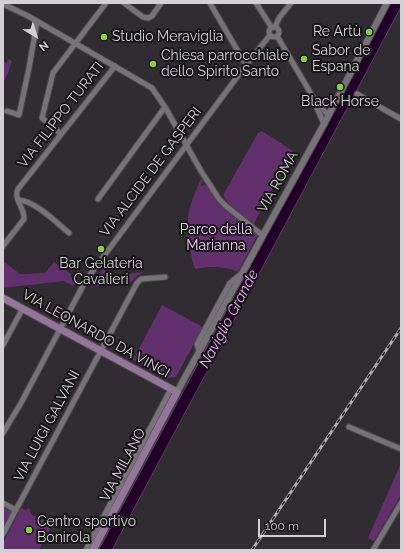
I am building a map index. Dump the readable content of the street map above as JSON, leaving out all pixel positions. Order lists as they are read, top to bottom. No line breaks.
{"streets":{"main road":["VIA LEONARDO DA VINCI","VIA MILANO"],"street":["VIA FILIPPO TURATI","VIA ALCIDE DE GASPERI","VIA ROMA","VIA LUIGI GALVANI"]},"crossings":[["VIA ALCIDE DE GASPERI","VIA LEONARDO DA VINCI"],["VIA ROMA","VIA LEONARDO DA VINCI"],["VIA ROMA","VIA MILANO"],["VIA LEONARDO DA VINCI","VIA LUIGI GALVANI"],["VIA LEONARDO DA VINCI","VIA MILANO"]],"water":["Naviglio Grande"],"parks":["Parco della Marianna"],"places":["Re Artù","Studio Meraviglia","Sabor de Espana","Chiesa parrocchiale dello Spirito Santo","Black Horse","Bar Gelateria Cavalieri","Centro sportivo Bonirola"],"scale_bar":"100 m","north":"bottom right"}
